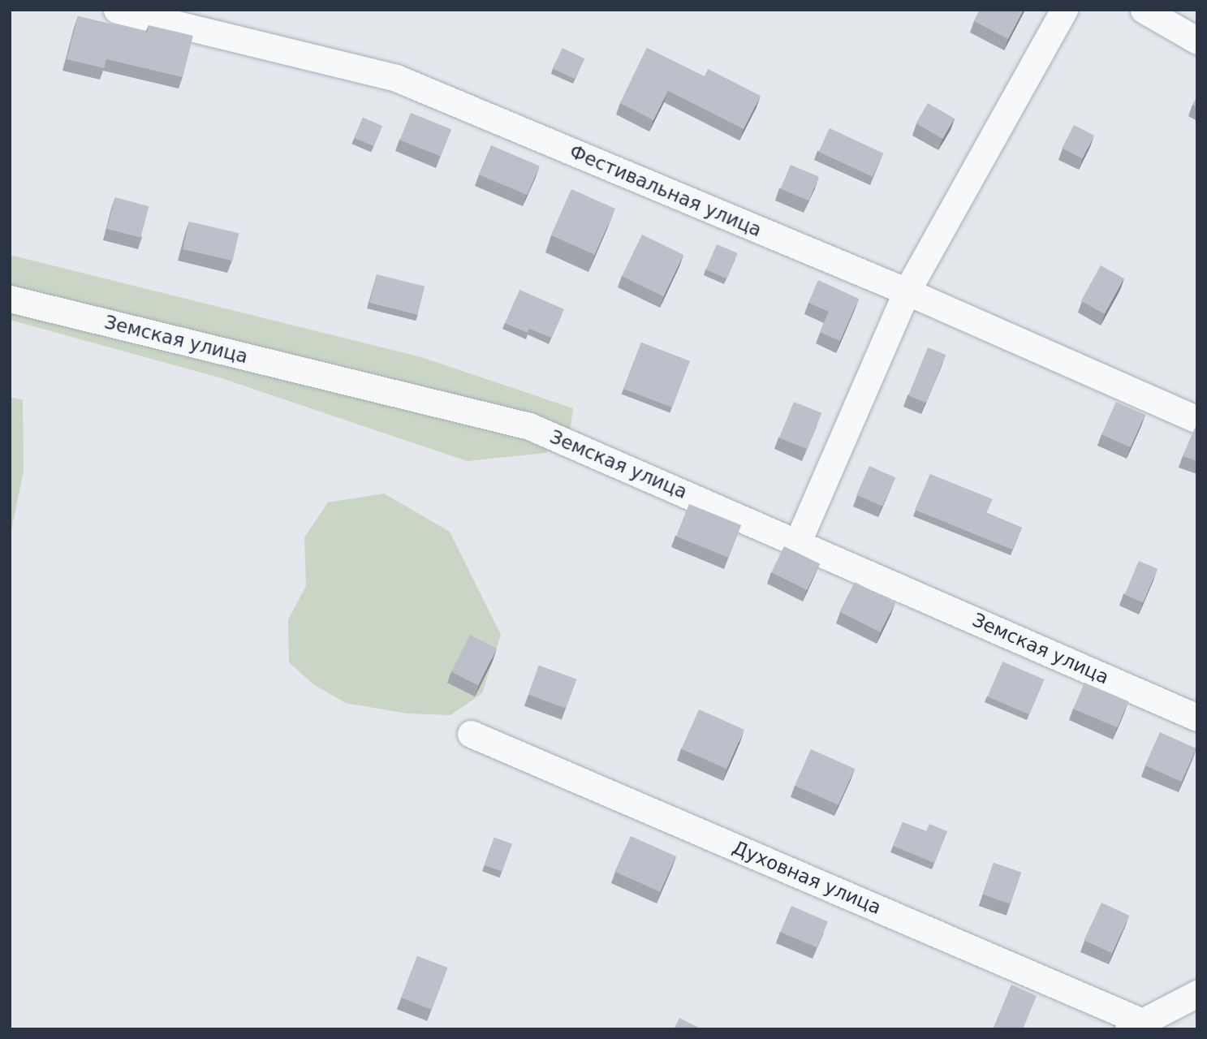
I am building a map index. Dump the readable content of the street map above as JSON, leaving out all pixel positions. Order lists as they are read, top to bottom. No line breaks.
{"streets":{"street":["Фестивальная улица","Земская улица","Духовная улица"]}}
